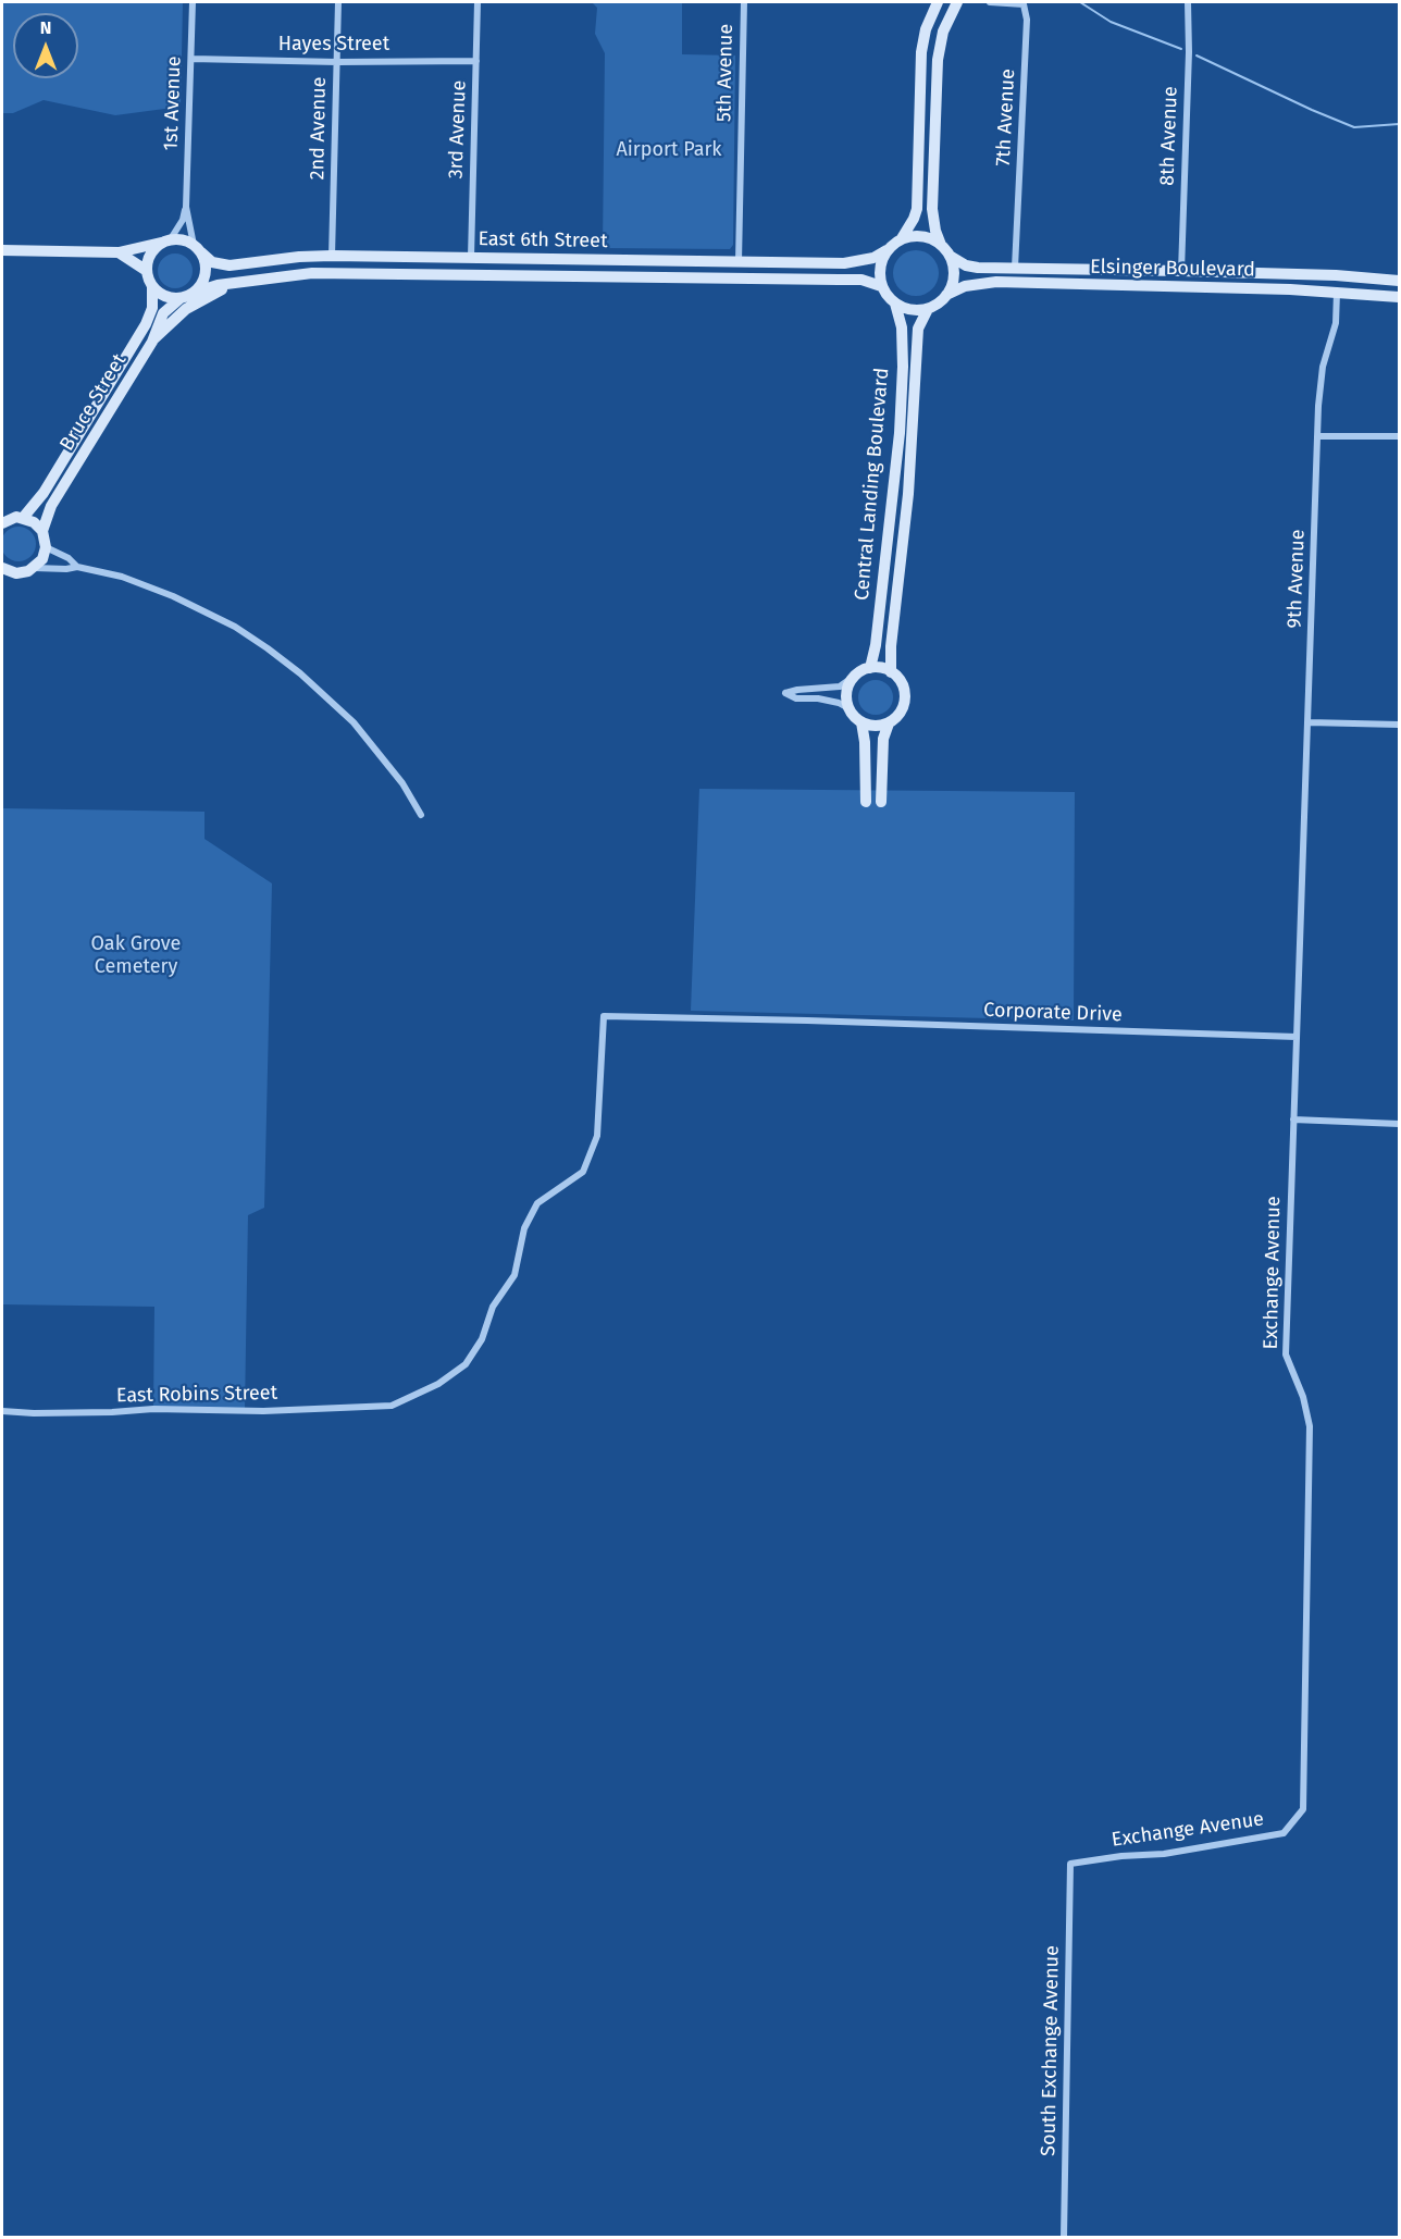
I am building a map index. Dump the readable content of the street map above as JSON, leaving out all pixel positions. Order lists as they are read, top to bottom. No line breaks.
{"streets":{"street":["Hayes Street","5th Avenue","1st Avenue","7th Avenue","2nd Avenue","3rd Avenue","8th Avenue","East 6th Street","Elsinger Boulevard","Bruce Street","Central Landing Boulevard","9th Avenue","Corporate Drive","Exchange Avenue","East Robins Street","South Exchange Avenue"]},"crossings":[["Hayes Street","1st Avenue"],["Hayes Street","2nd Avenue"],["Hayes Street","3rd Avenue"],["5th Avenue","East 6th Street"],["1st Avenue","East 6th Street"],["1st Avenue","Bruce Street"],["7th Avenue","Elsinger Boulevard"],["2nd Avenue","East 6th Street"],["3rd Avenue","East 6th Street"],["8th Avenue","Elsinger Boulevard"],["East 6th Street","Elsinger Boulevard"],["East 6th Street","Bruce Street"],["East 6th Street","Central Landing Boulevard"],["Elsinger Boulevard","Central Landing Boulevard"],["Elsinger Boulevard","9th Avenue"],["9th Avenue","Exchange Avenue"],["Corporate Drive","Exchange Avenue"],["Corporate Drive","East Robins Street"],["Exchange Avenue","South Exchange Avenue"]],"parks":["Airport Park","Oak Grove Cemetery"],"north":"top"}
